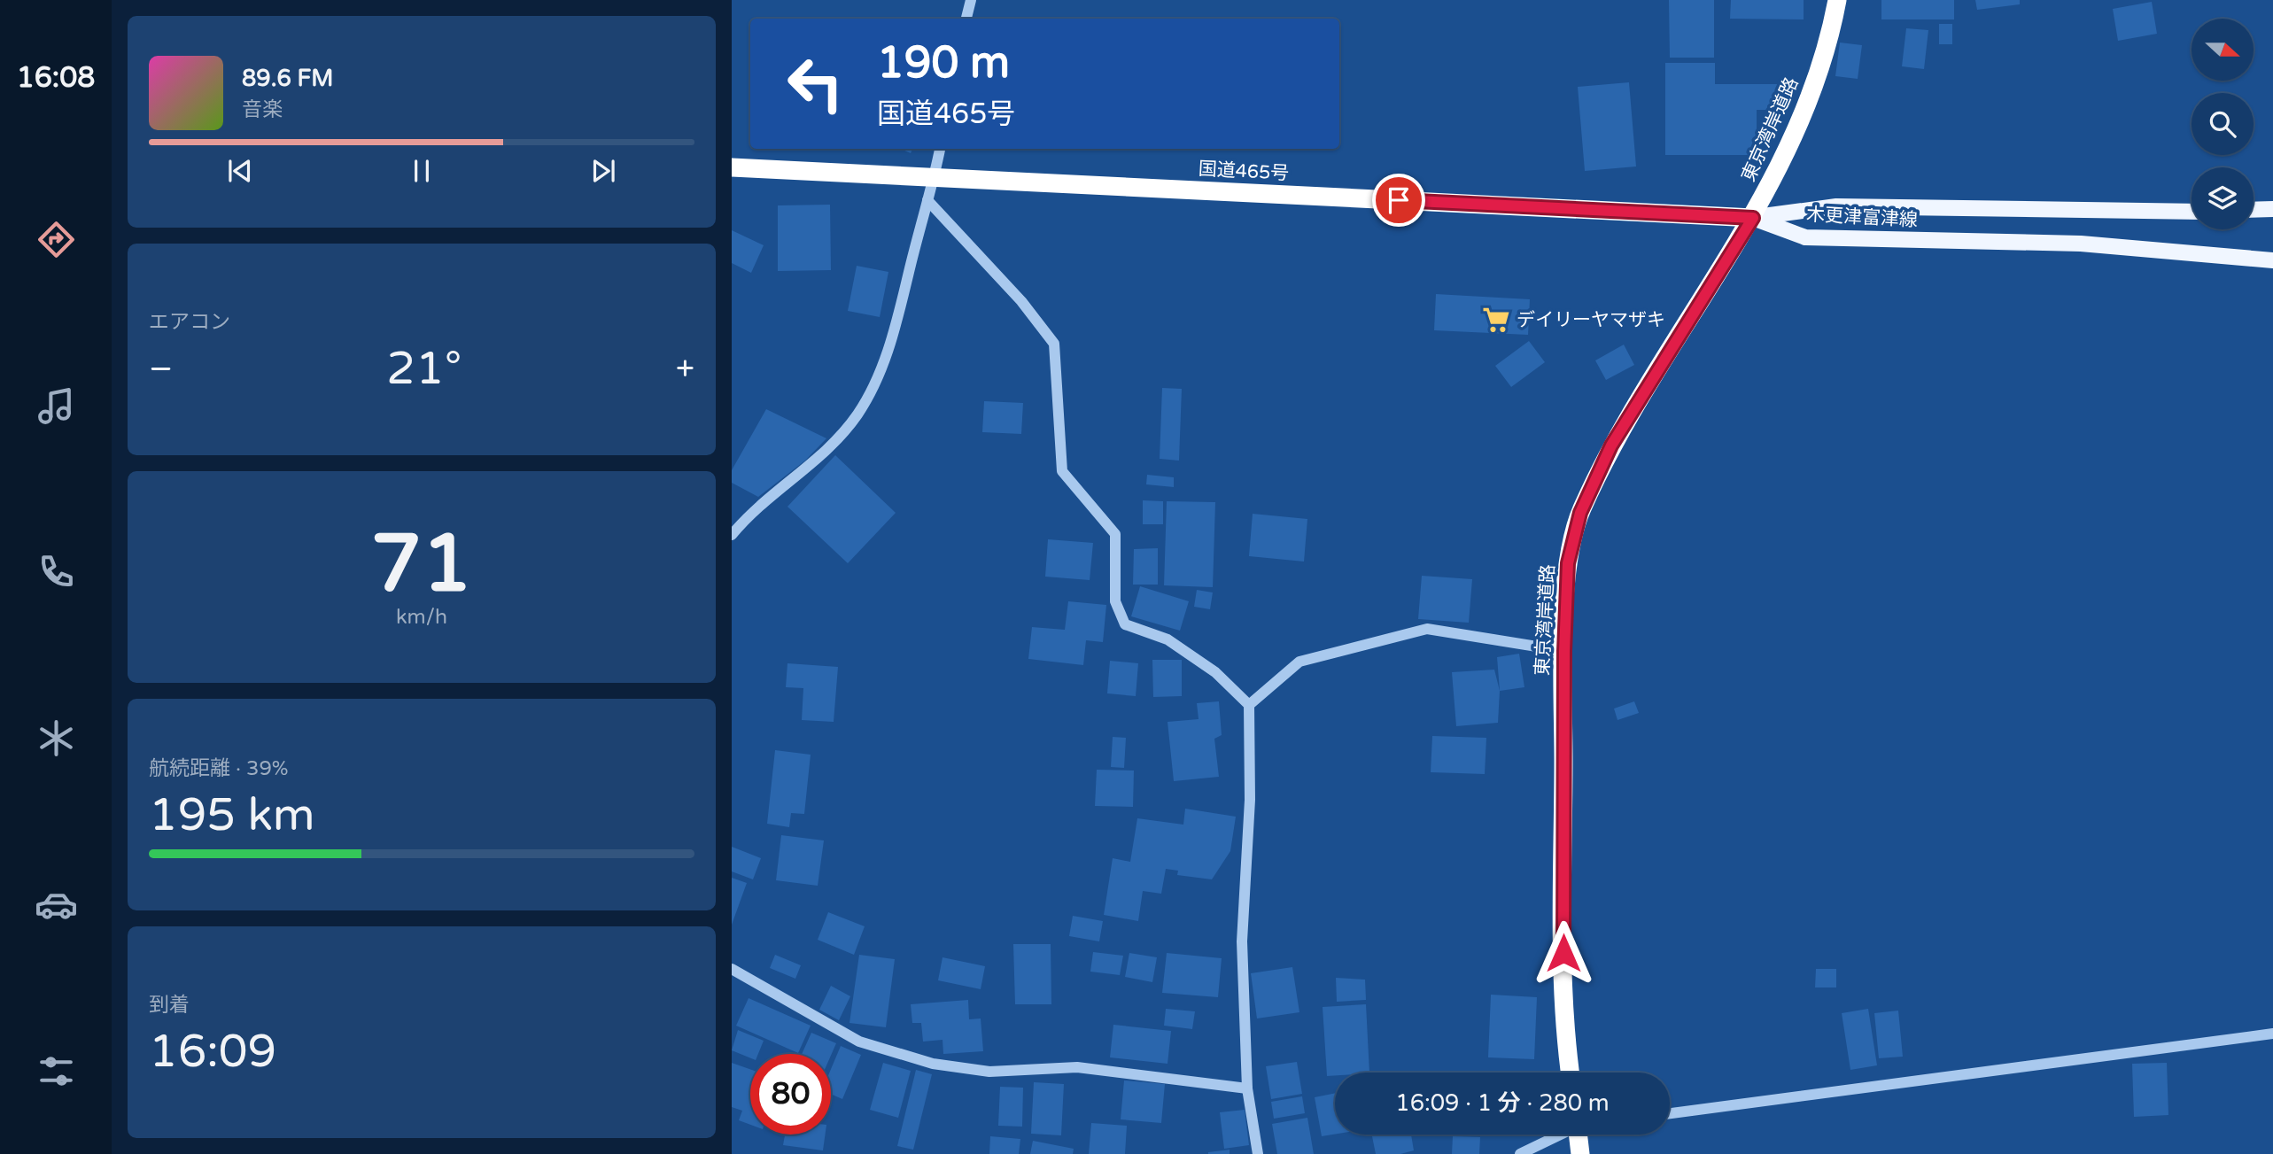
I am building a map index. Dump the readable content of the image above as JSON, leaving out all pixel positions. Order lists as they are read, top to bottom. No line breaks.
{"streets":{"highway":["東京湾岸道路","国道465号"],"main road":["木更津富津線"]},"crossings":[["東京湾岸道路","国道465号"],["東京湾岸道路","木更津富津線"],["国道465号","木更津富津線"]],"places":{"supermarket":["デイリーヤマザキ"]},"north":"right","page":{"tabs":"16:08","turn":["190 m","国道465号"],"song":["89.6 FM","音楽"],"tile":["エアコン",["71","km/h"],["航続距離 · 39%","195 km"],["到着","16:09"]],"heat":["−","21°","+"],"limit":"80","trip":"16:09 · 1 分 · 280 m"}}
